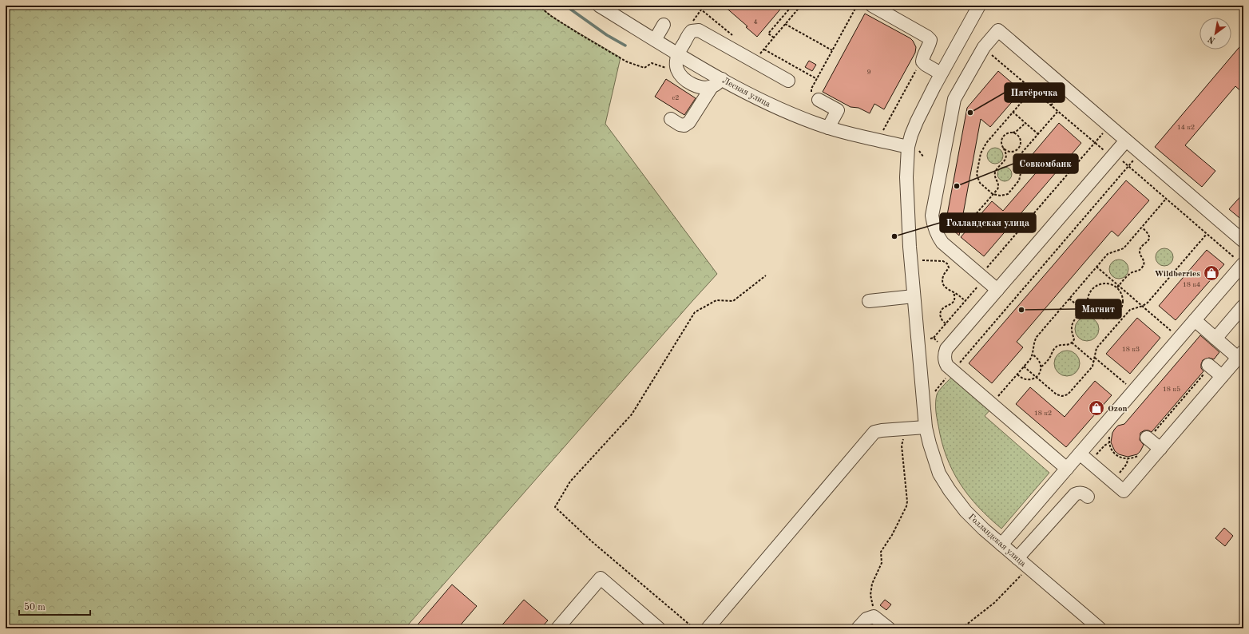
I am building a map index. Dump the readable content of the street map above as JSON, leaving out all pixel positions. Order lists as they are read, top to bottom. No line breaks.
{"streets":{"street":["Лесная улица","Голландская улица"]},"crossings":[["Лесная улица","Голландская улица"]],"places":{"other":["Пятёрочка","Совкомбанк","Голландская улица","Магнит"],"shop":["Wildberries","Ozon"]},"house_numbers":["4","9","с2","14 к2","18 к4","18 к3","18 к5","18 к2"],"scale_bar":"50 m","north":"bottom left"}
